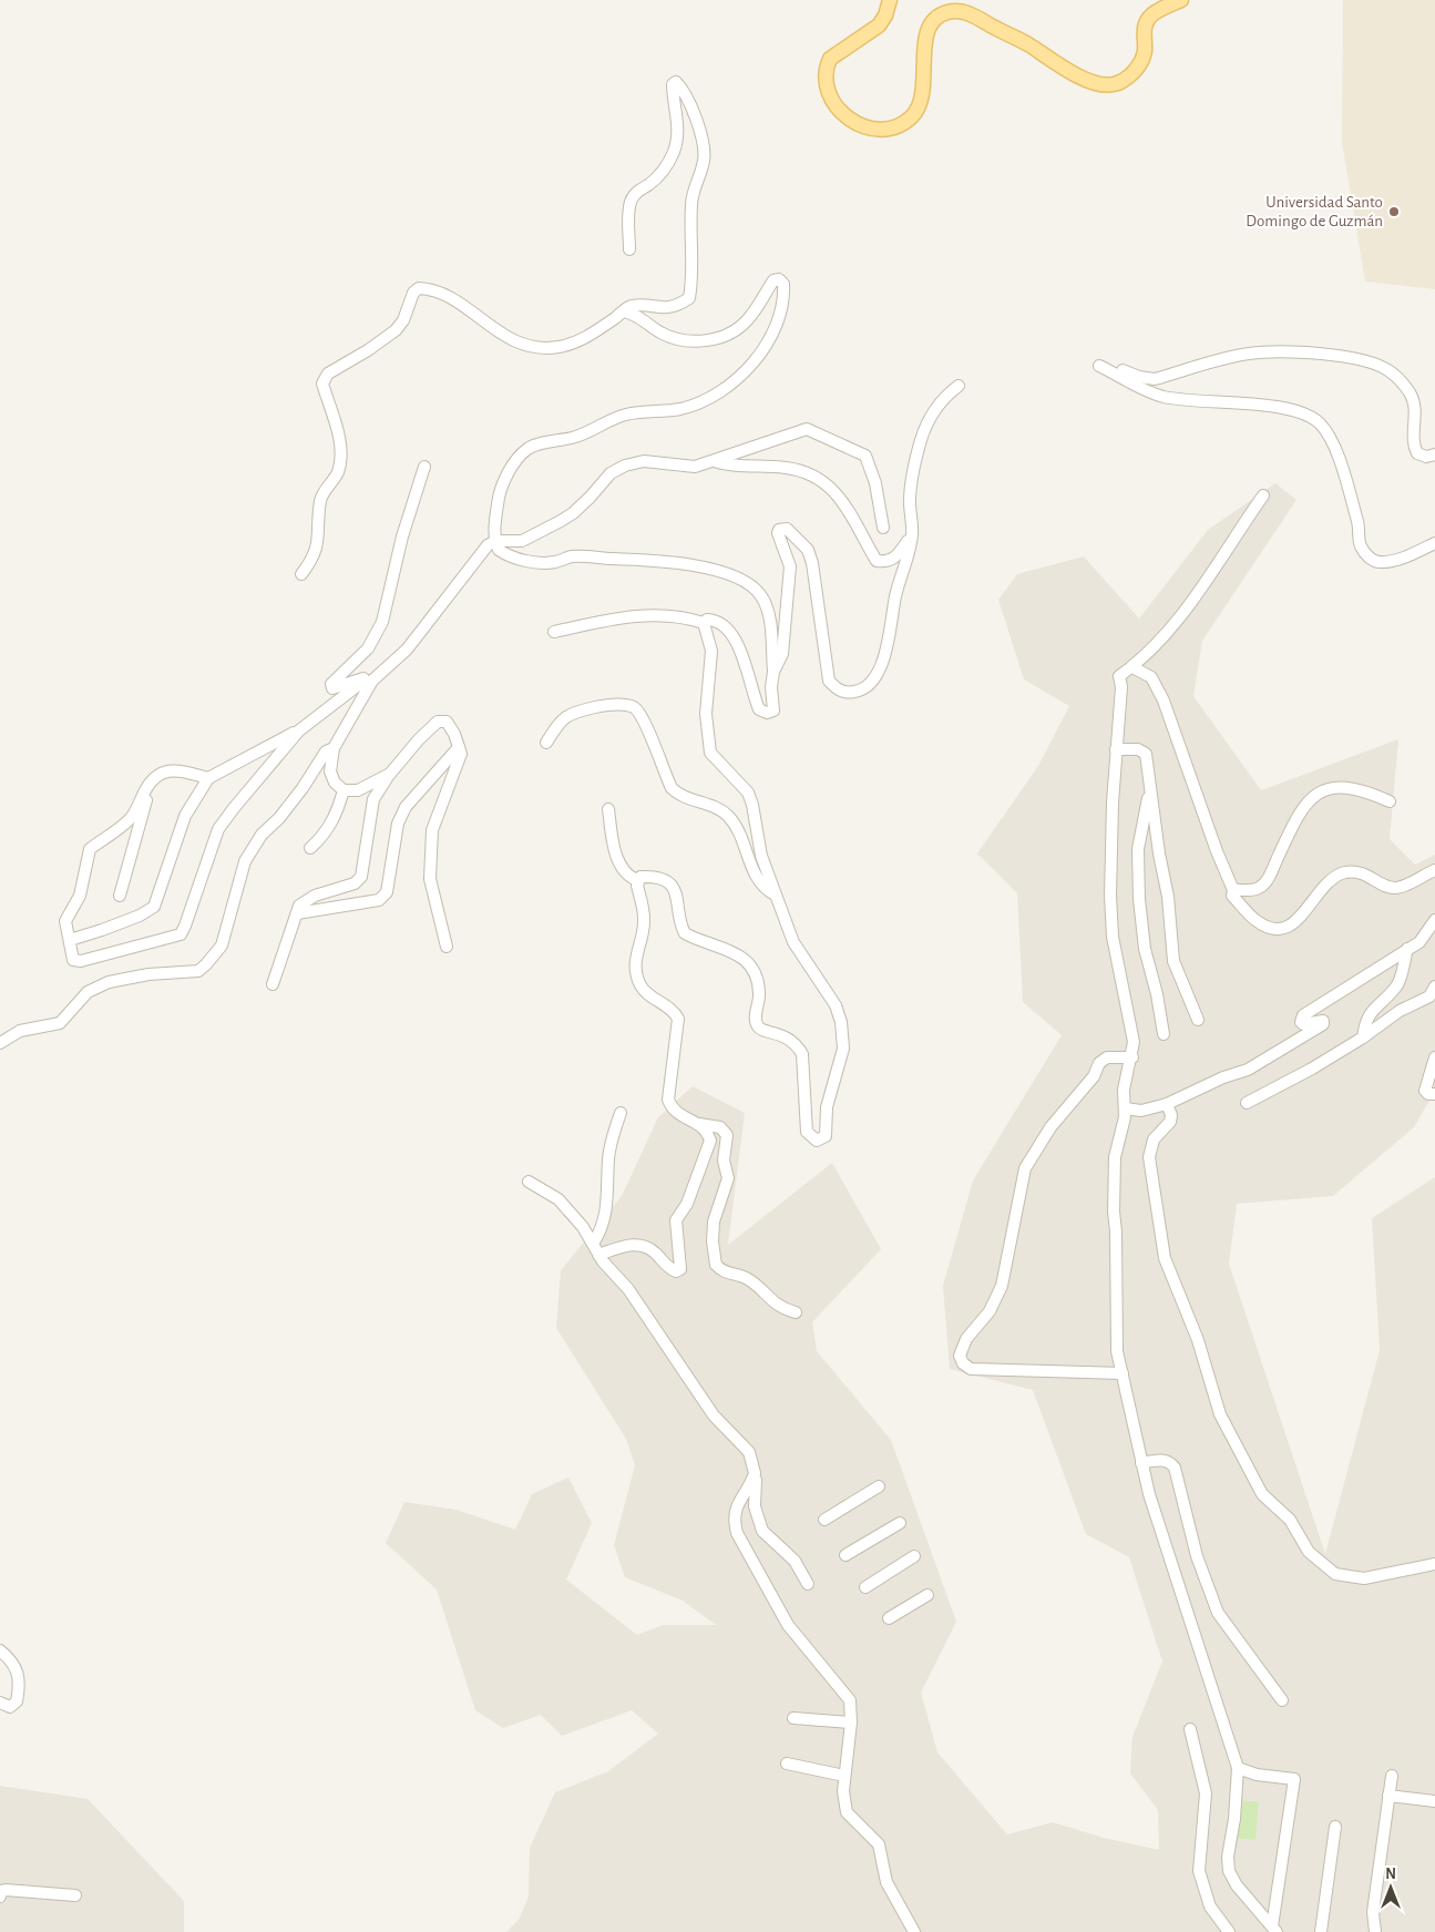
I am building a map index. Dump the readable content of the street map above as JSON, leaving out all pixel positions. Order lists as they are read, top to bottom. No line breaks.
{"places":["Universidad Santo Domingo de Guzmán"],"north":"top"}
